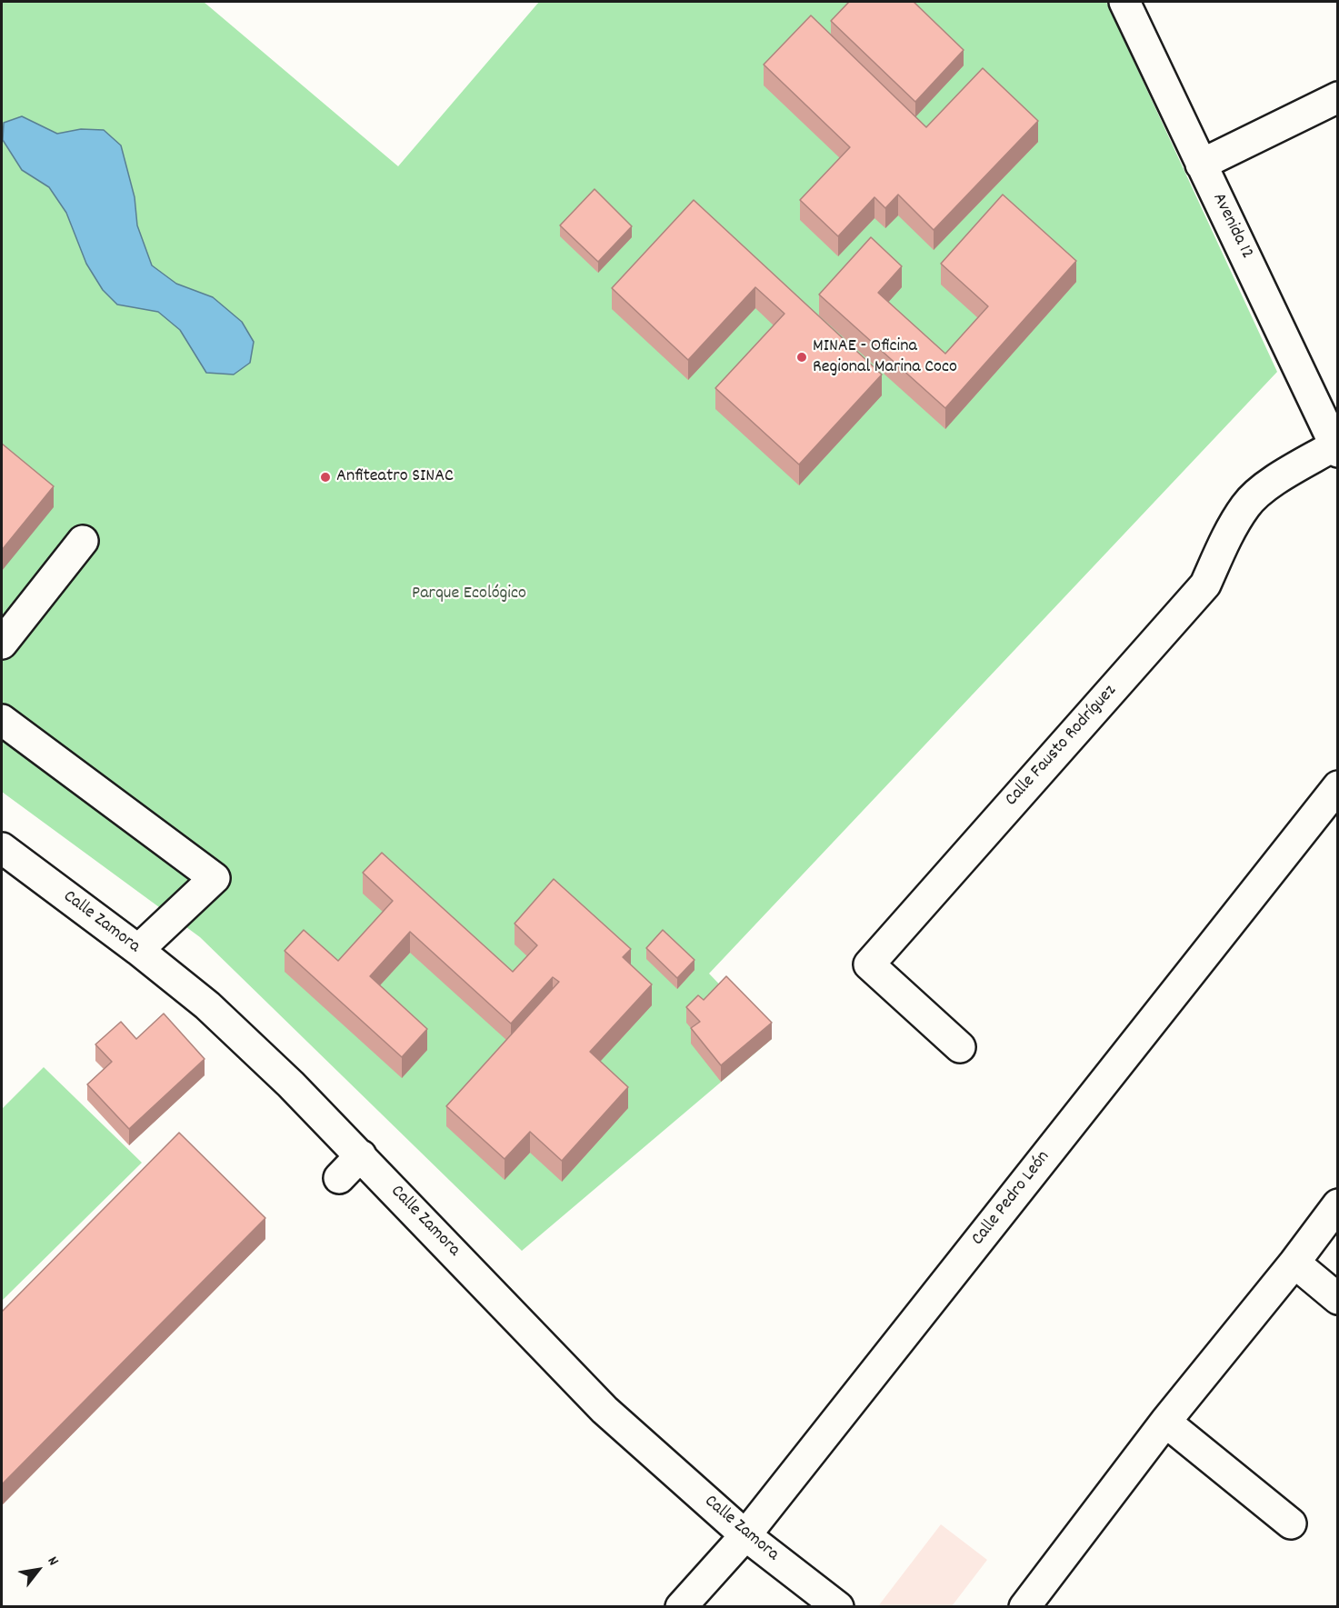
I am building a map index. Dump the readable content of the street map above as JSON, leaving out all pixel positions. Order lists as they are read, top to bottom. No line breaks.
{"streets":{"street":["Avenida 12","Calle Fausto Rodríguez","Calle Zamora","Calle Pedro León"]},"crossings":[["Avenida 12","Calle Fausto Rodríguez"],["Calle Zamora","Calle Pedro León"]],"parks":["Parque Ecológico"],"places":["MINAE - Oficina Regional Marina Coco","Anfiteatro SINAC"],"north":"top right"}
